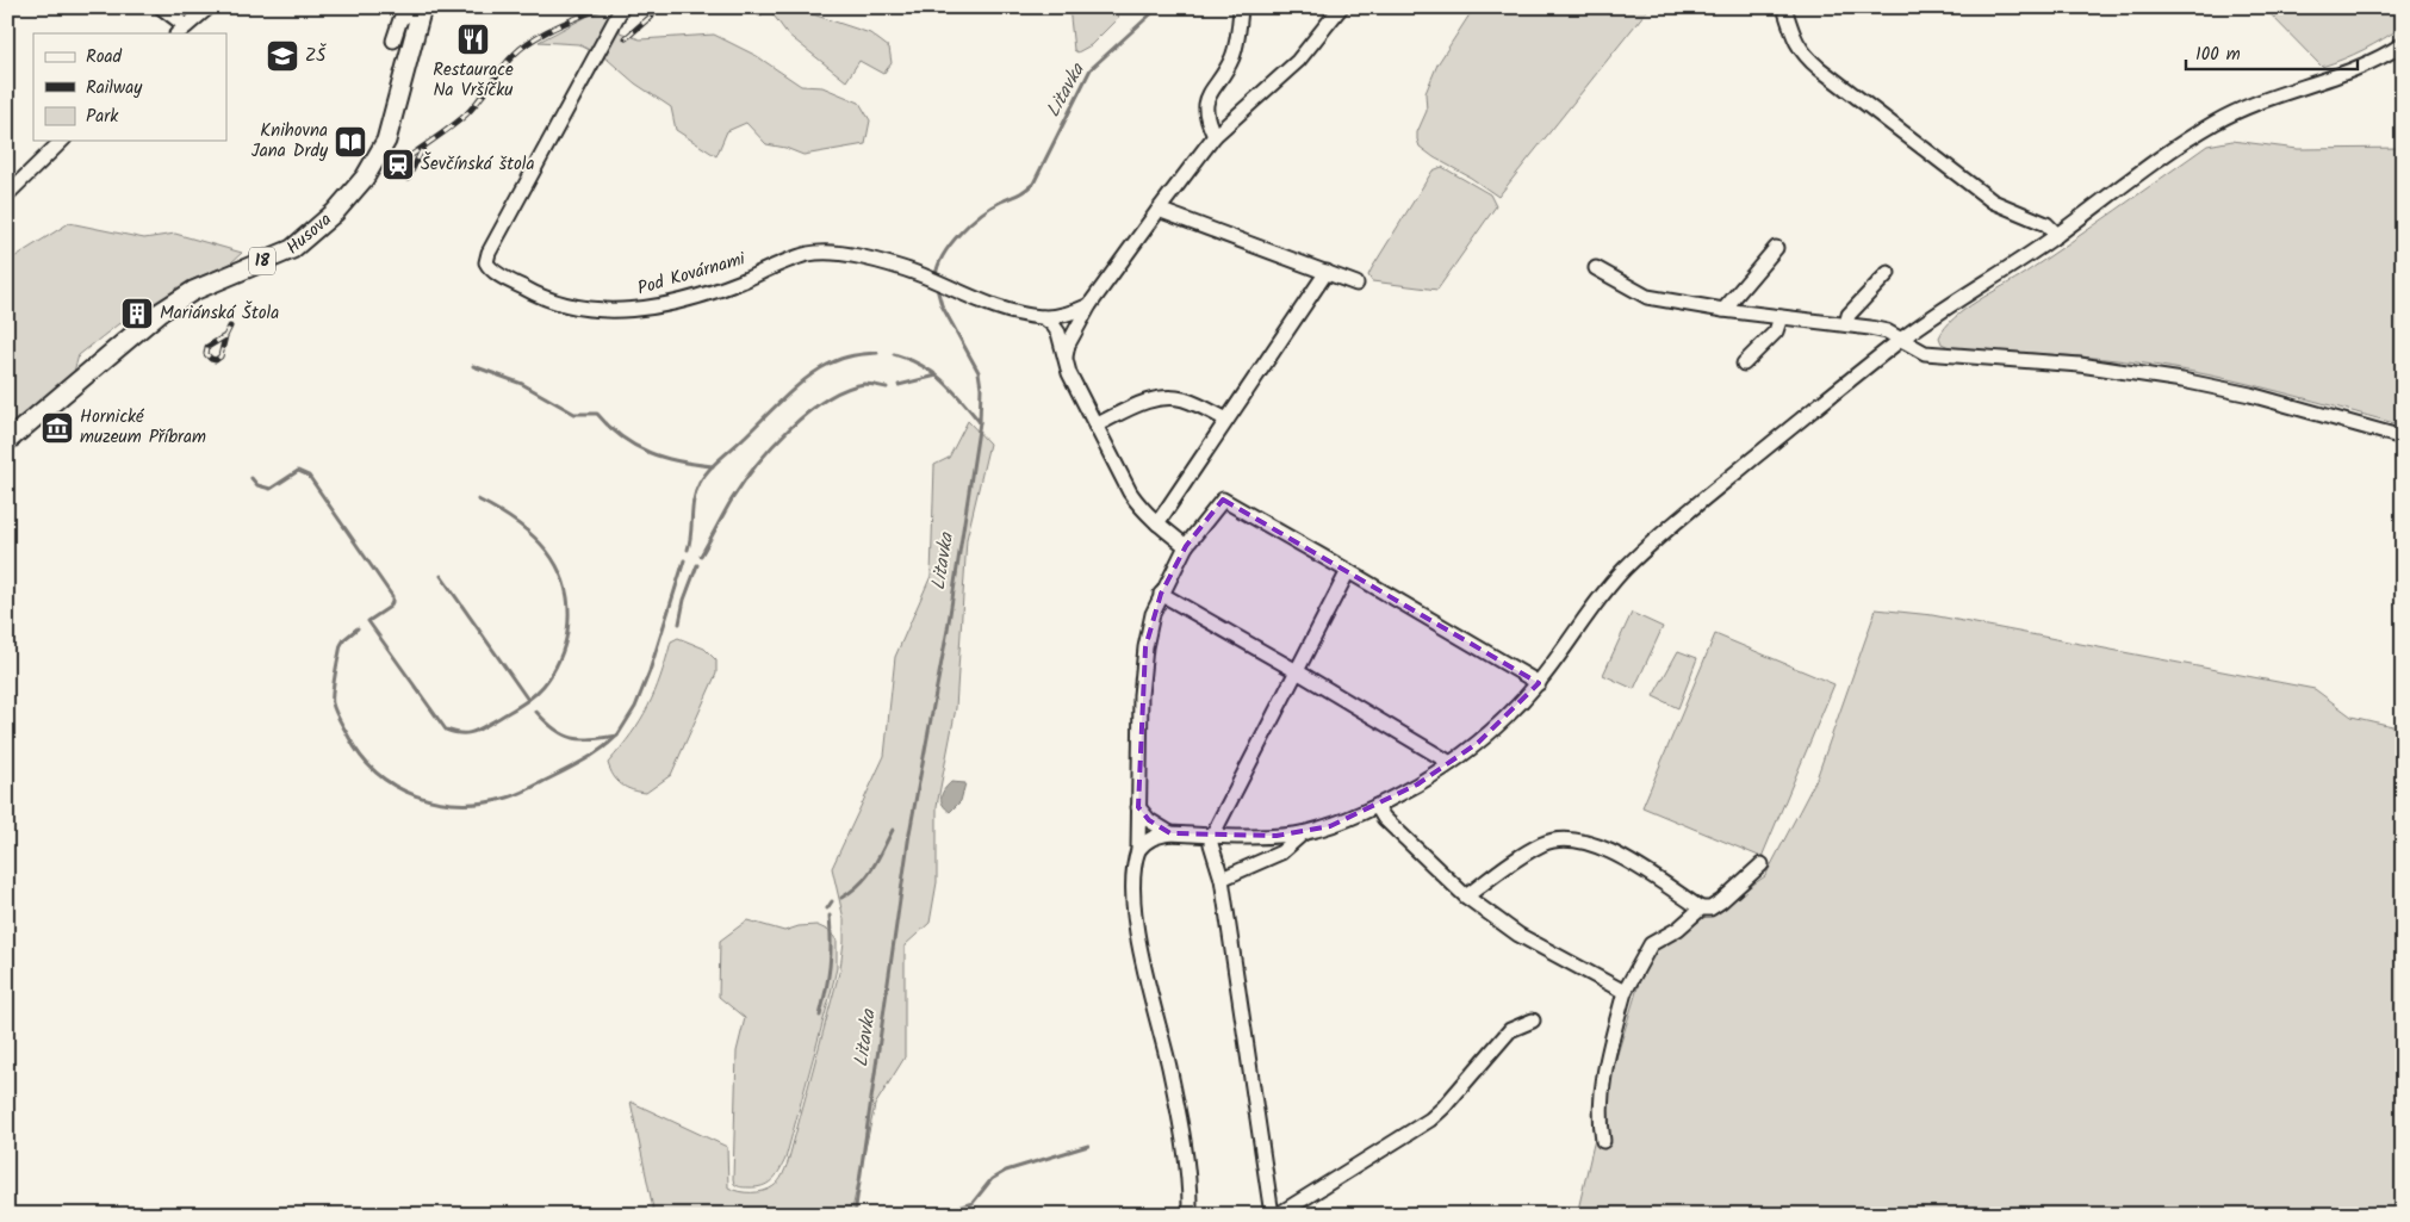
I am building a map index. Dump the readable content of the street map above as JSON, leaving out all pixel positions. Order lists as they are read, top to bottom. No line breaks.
{"streets":{"main road":["Husova","18"],"street":["Pod Kovárnami"]},"water":["Litavka"],"places":{"restaurant":["Restaurace Na Vršíčku"],"school or university":["ZŠ"],"library":["Knihovna Jana Drdy"],"station":["Ševčínská štola"],"building":["Mariánská Štola"],"museum":["Hornické muzeum Příbram"]},"legend":["Road","Railway","Park"],"scale_bar":"100 m"}
